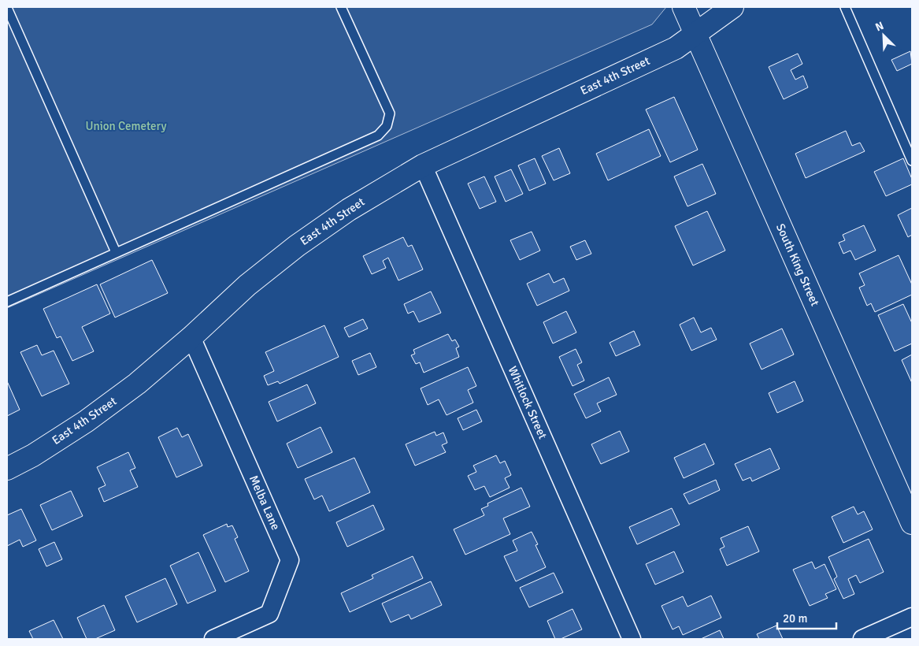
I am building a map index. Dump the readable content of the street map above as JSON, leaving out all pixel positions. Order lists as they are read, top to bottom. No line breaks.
{"streets":{"street":["East 4th Street","South King Street","Whitlock Street","Melba Lane"]},"crossings":[["East 4th Street","South King Street"],["East 4th Street","Whitlock Street"],["East 4th Street","Melba Lane"]],"parks":["Union Cemetery"],"scale_bar":"20 m","north":"top left"}
